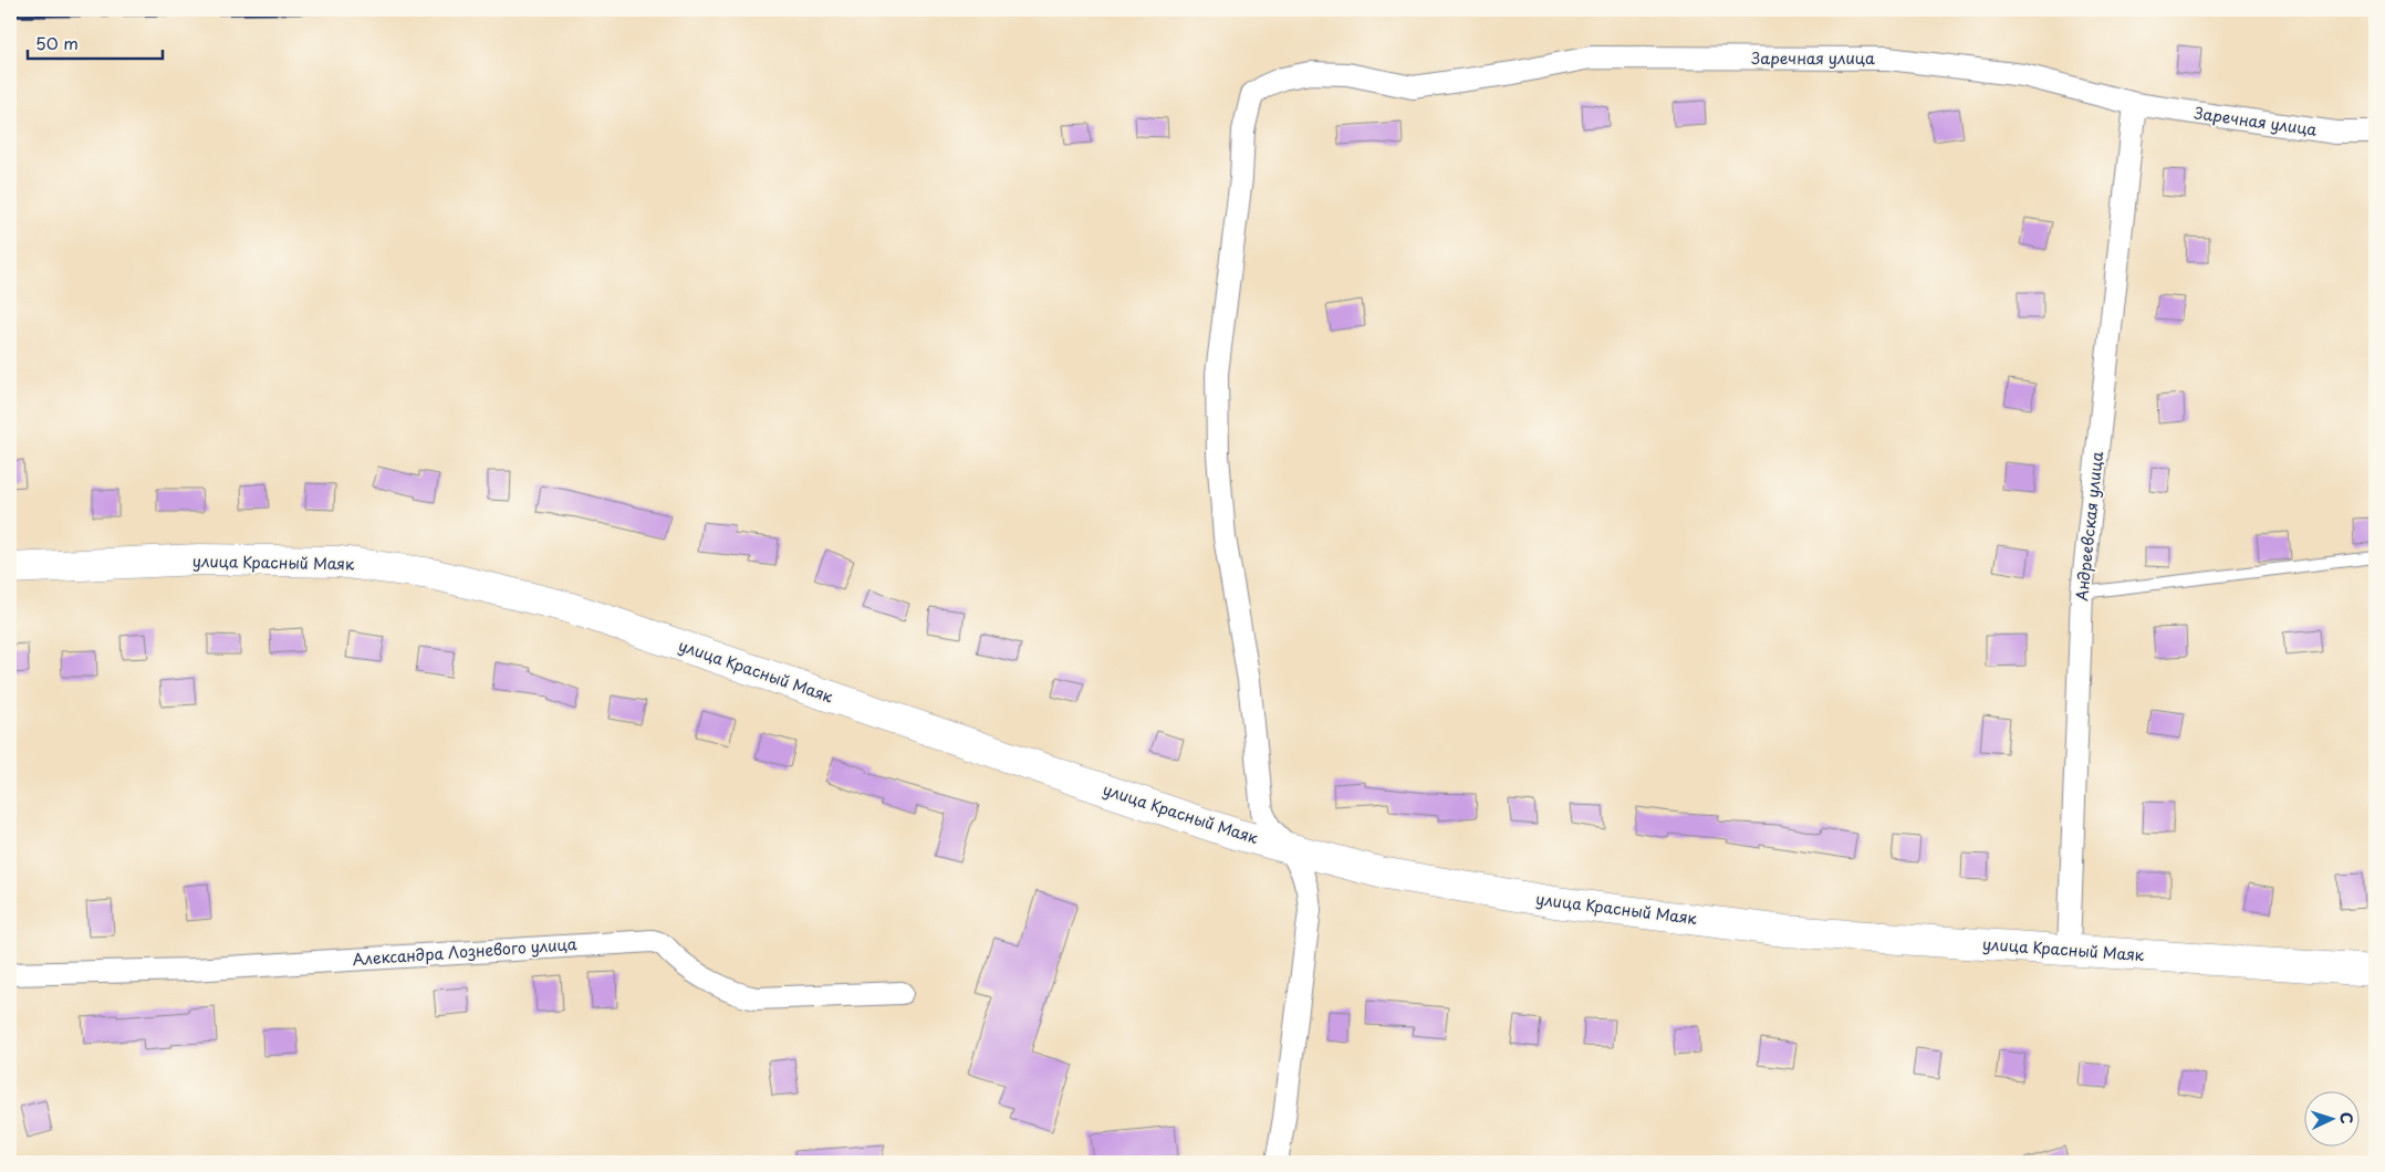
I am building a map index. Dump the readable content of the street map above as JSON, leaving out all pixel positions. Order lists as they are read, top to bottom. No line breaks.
{"streets":{"street":["Заречная улица","Андреевская улица","улица Красный Маяк","Александра Лозневого улица"]},"crossings":[["Заречная улица","Андреевская улица"],["Заречная улица","улица Красный Маяк"],["Андреевская улица","улица Красный Маяк"]],"scale_bar":"50 m","north":"right"}
